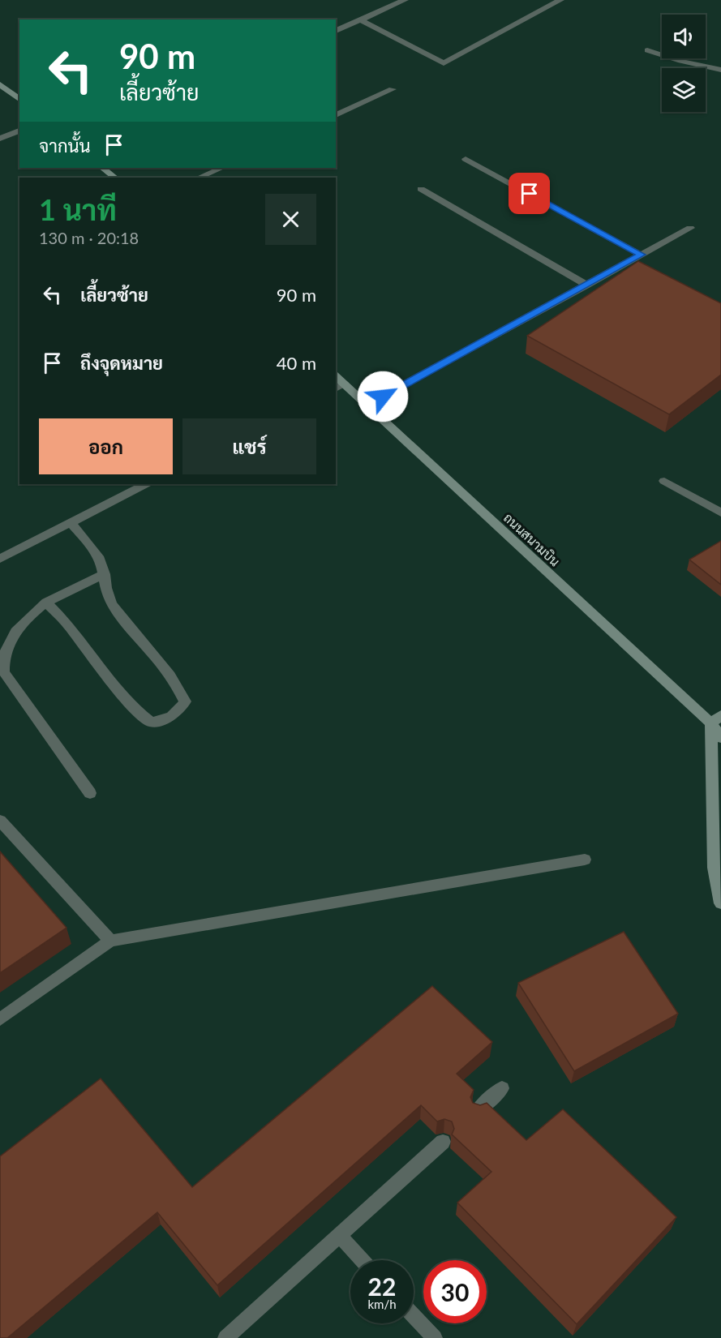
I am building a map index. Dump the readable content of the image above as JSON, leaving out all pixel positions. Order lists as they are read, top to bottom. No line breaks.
{"streets":{"street":["ถนนสนามบิน"]},"page":{"turn":["90 m","เลี้ยวซ้าย"],"then":"จากนั้น","heading":["1 นาที","130 m · 20:18"],"list":[{"name":"เลี้ยวซ้าย","value":"90 m"},{"name":"ถึงจุดหมาย","value":"40 m"}],"buttons":["ออก","แชร์"],"speed":"22 km/h","limit":"30"}}
